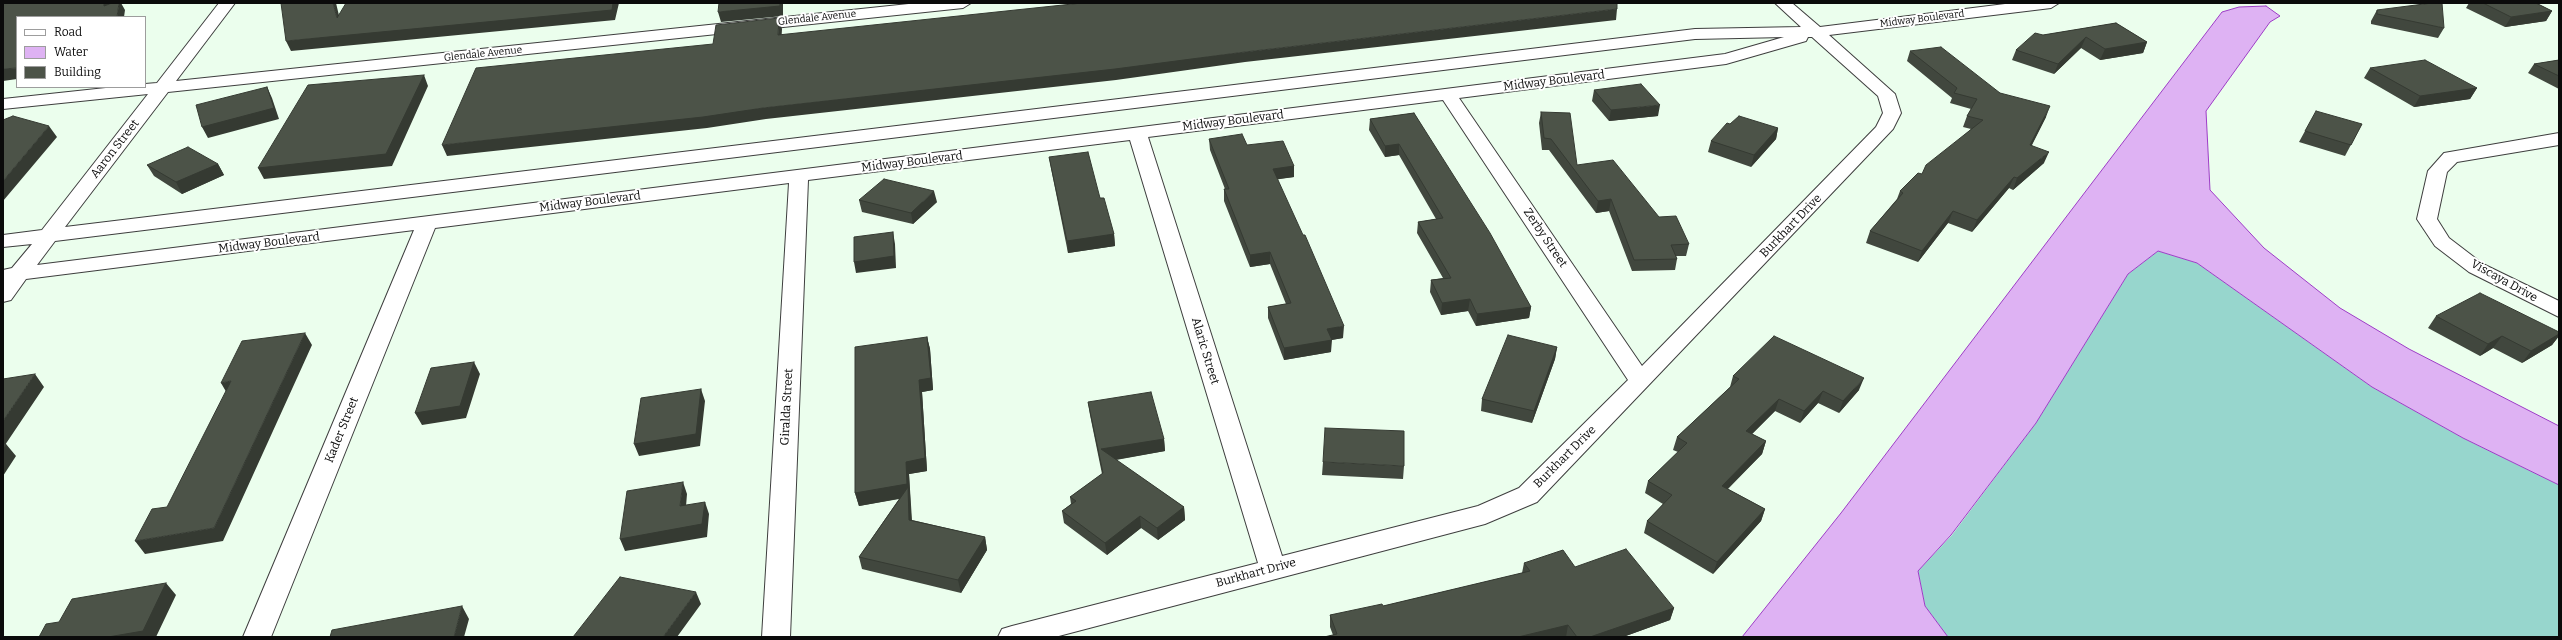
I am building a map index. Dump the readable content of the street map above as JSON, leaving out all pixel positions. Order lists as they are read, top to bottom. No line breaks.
{"streets":{"street":["Glendale Avenue","Midway Boulevard","Aaron Street","Burkhart Drive","Zerby Street","Viscaya Drive","Alaric Street","Giralda Street","Kader Street"]},"crossings":[["Glendale Avenue","Aaron Street"],["Midway Boulevard","Aaron Street"],["Midway Boulevard","Burkhart Drive"],["Midway Boulevard","Zerby Street"],["Midway Boulevard","Alaric Street"],["Midway Boulevard","Giralda Street"],["Midway Boulevard","Kader Street"],["Burkhart Drive","Zerby Street"],["Burkhart Drive","Alaric Street"]],"legend":["Road","Water","Building"]}
